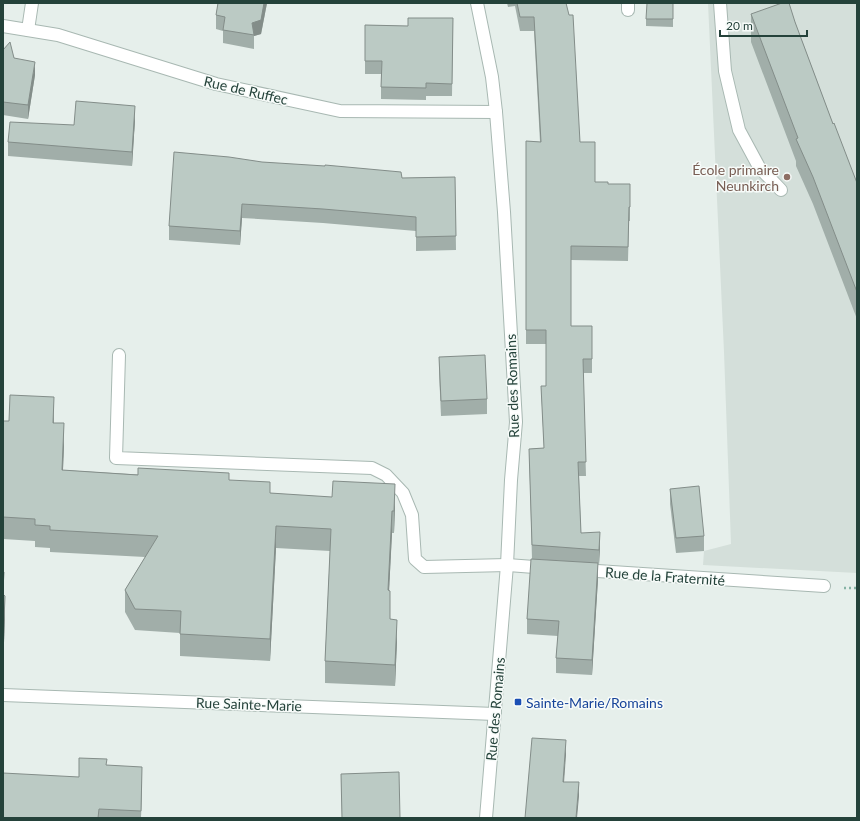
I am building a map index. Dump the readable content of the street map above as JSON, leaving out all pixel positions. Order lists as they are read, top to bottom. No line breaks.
{"streets":{"street":["Rue de Ruffec","Rue des Romains","Rue de la Fraternité","Rue Sainte-Marie"]},"crossings":[["Rue de Ruffec","Rue des Romains"],["Rue des Romains","Rue de la Fraternité"],["Rue des Romains","Rue Sainte-Marie"]],"places":{"other":["École primaire Neunkirch"],"transit":["Sainte-Marie/Romains"]},"scale_bar":"20 m"}
